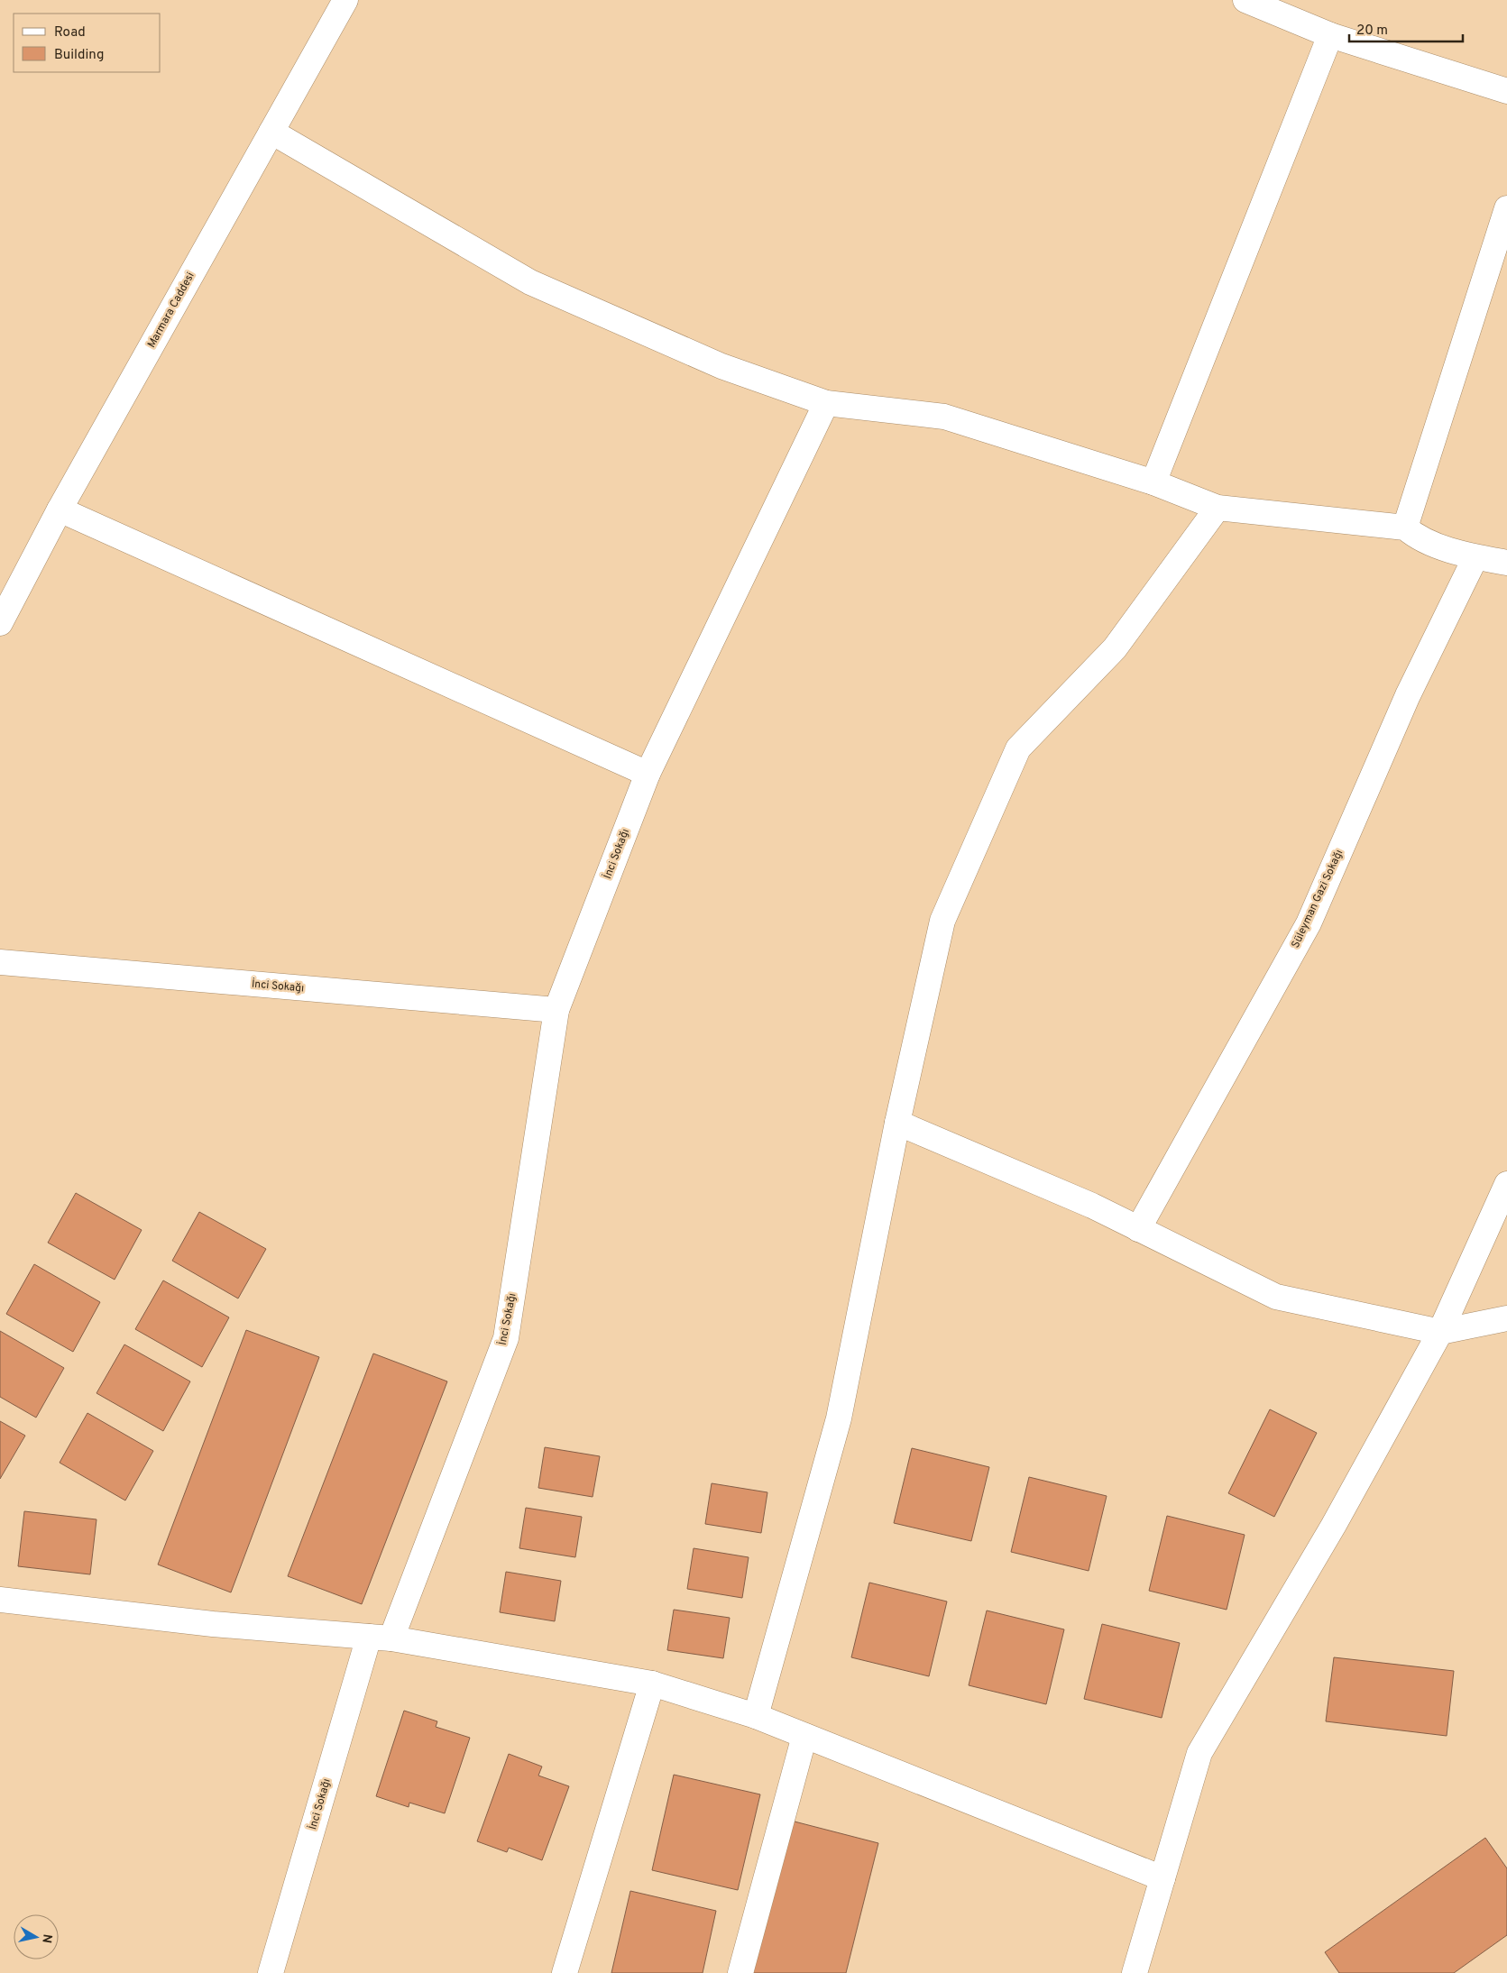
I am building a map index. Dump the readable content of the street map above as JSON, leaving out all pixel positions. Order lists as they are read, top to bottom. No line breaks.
{"streets":{"street":["Marmara Caddesi","İnci Sokağı","Süleyman Gazi Sokağı"]},"legend":["Road","Building"],"scale_bar":"20 m","north":"right"}
